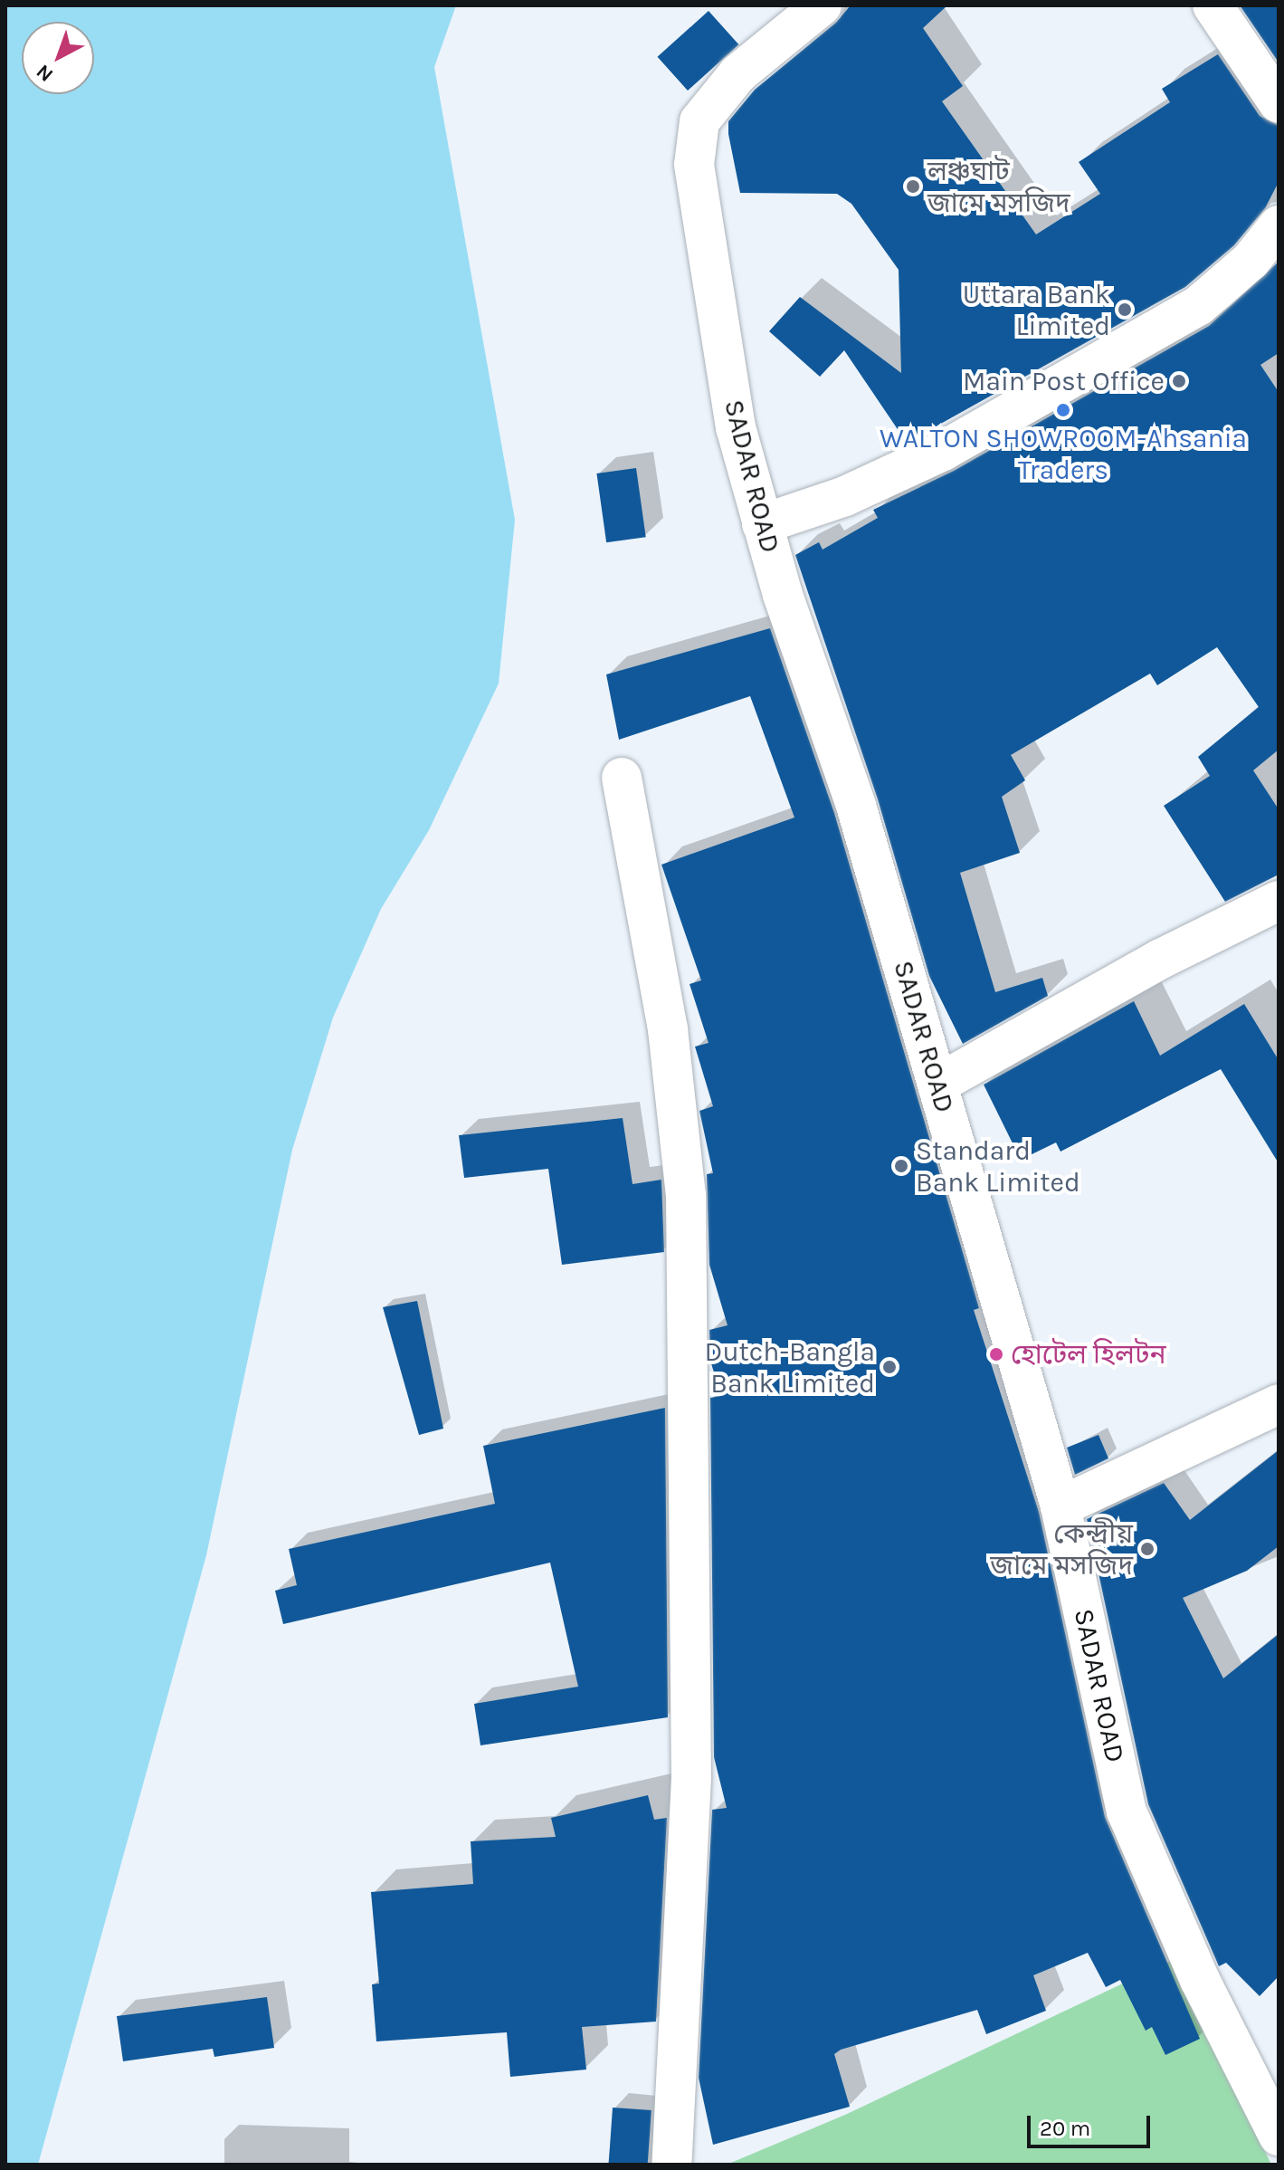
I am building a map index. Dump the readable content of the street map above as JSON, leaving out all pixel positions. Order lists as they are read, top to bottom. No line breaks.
{"streets":{"street":["SADAR ROAD"]},"places":["লঞ্চঘাট জামে মসজিদ","Uttara Bank Limited","Main Post Office","WALTON SHOWROOM-Ahsania Traders","Standard Bank Limited","হোটেল হিলটন","Dutch-Bangla Bank Limited","কেন্দ্রীয় জামে মসজিদ"],"scale_bar":"20 m","north":"bottom left"}
